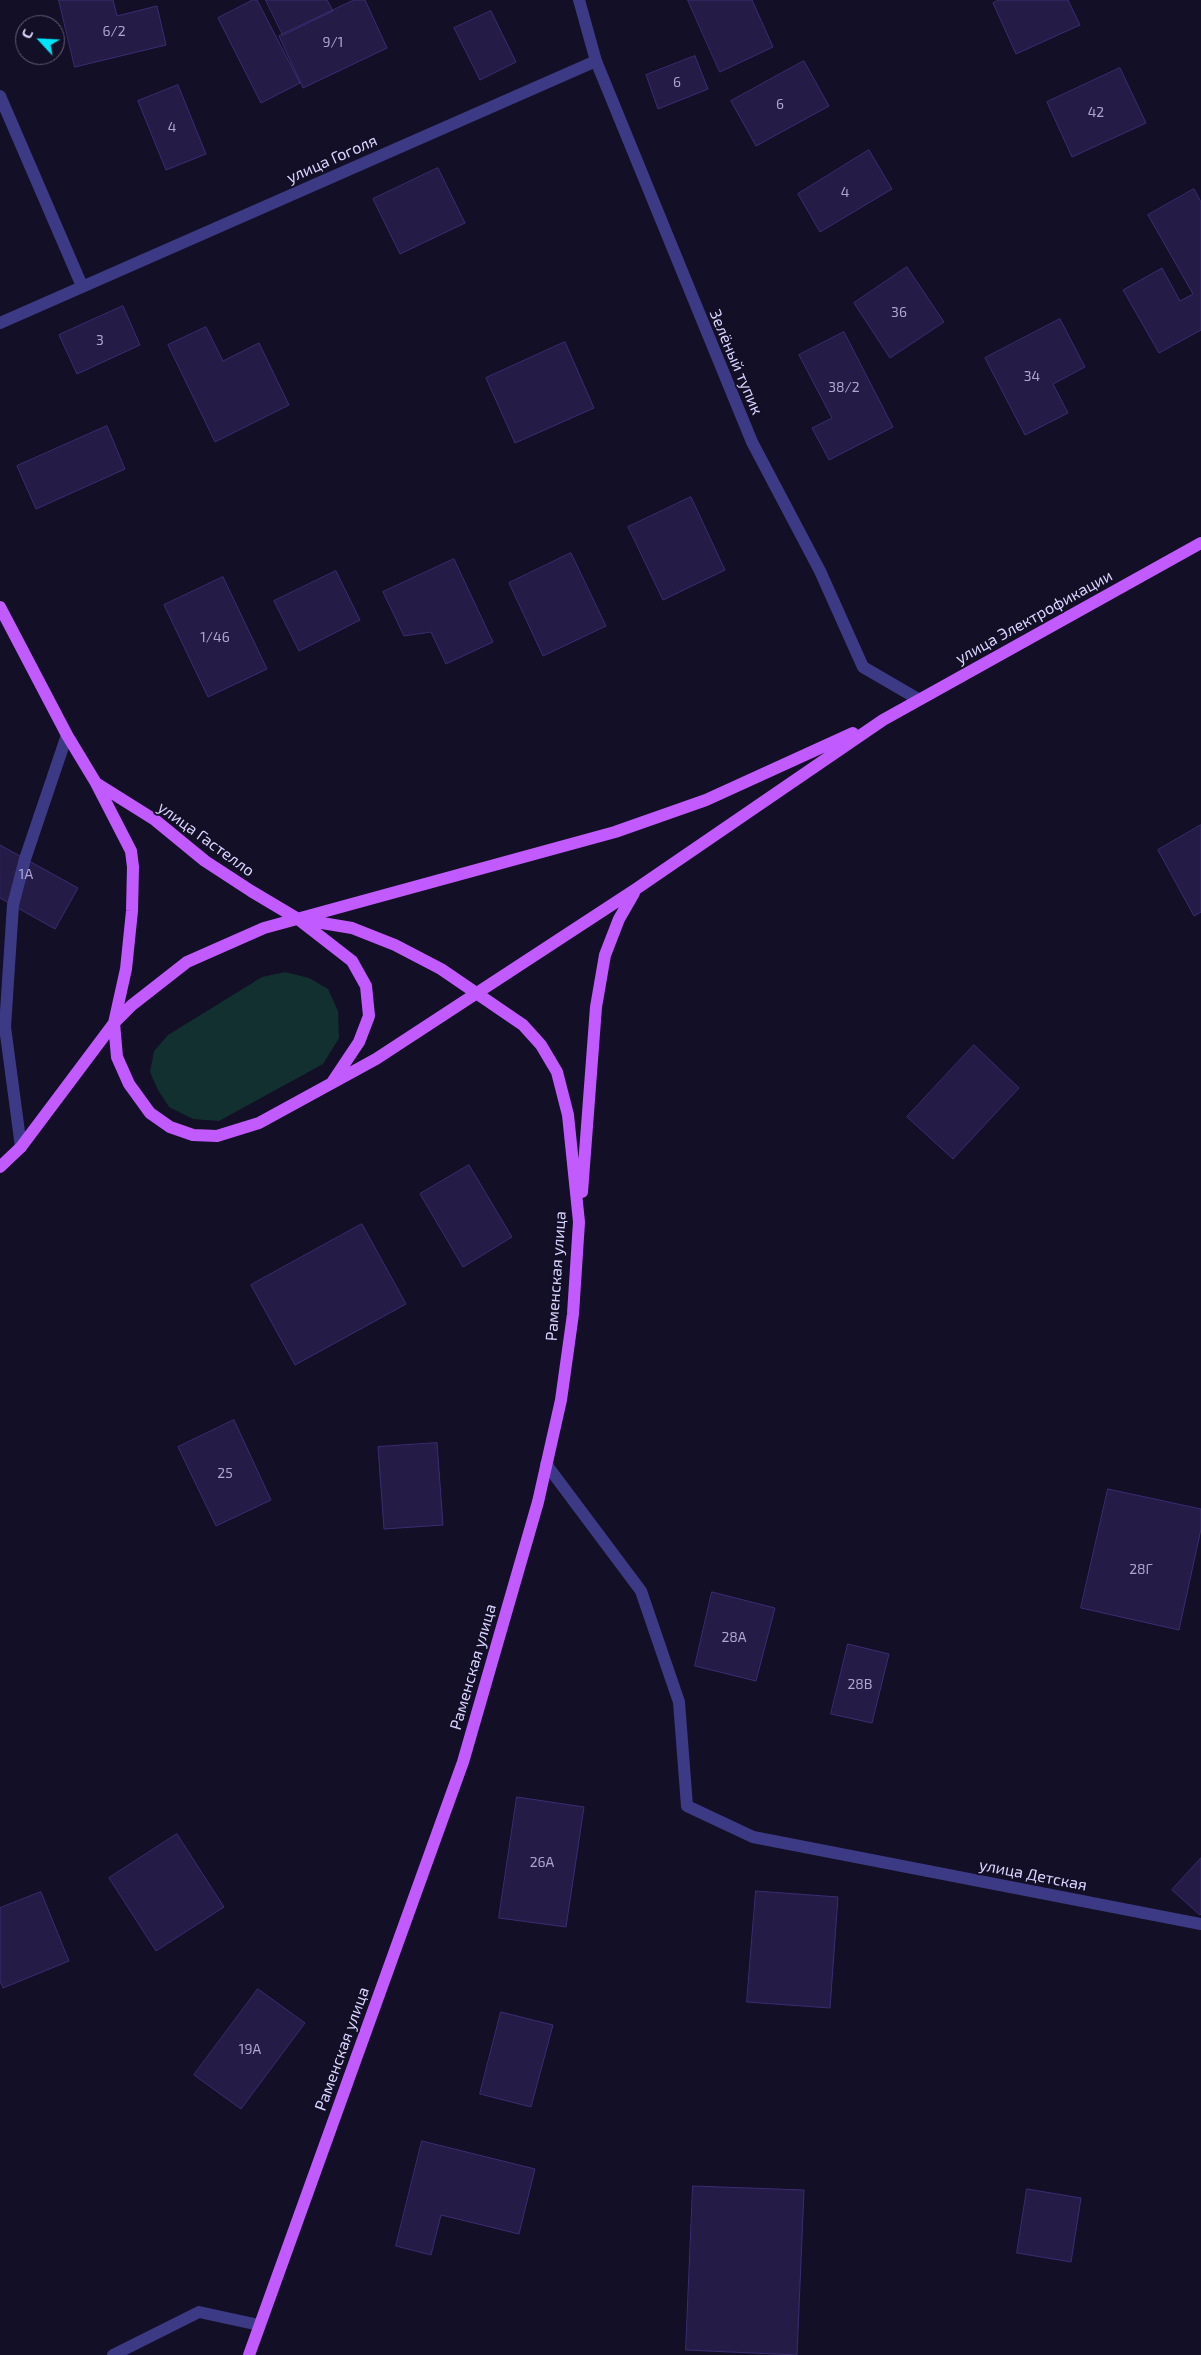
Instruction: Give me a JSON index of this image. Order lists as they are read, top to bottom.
{
  "streets": {
    "main road": ["улица Электрофикации", "улица Гастелло", "Раменская улица"],
    "street": ["улица Гоголя", "Зелёный тупик", "улица Детская"]
  },
  "crossings": [
    ["улица Гоголя", "Зелёный тупик"],
    ["Зелёный тупик", "улица Электрофикации"],
    ["улица Гастелло", "Раменская улица"],
    ["Раменская улица", "улица Детская"]
  ],
  "house_numbers": [
    "6/2",
    "9/1",
    "6",
    "6",
    "42",
    "4",
    "4",
    "36",
    "3",
    "34",
    "38/2",
    "1/46",
    "1А",
    "25",
    "28Г",
    "28А",
    "28В",
    "26А",
    "19А"
  ],
  "north": "top left"
}
